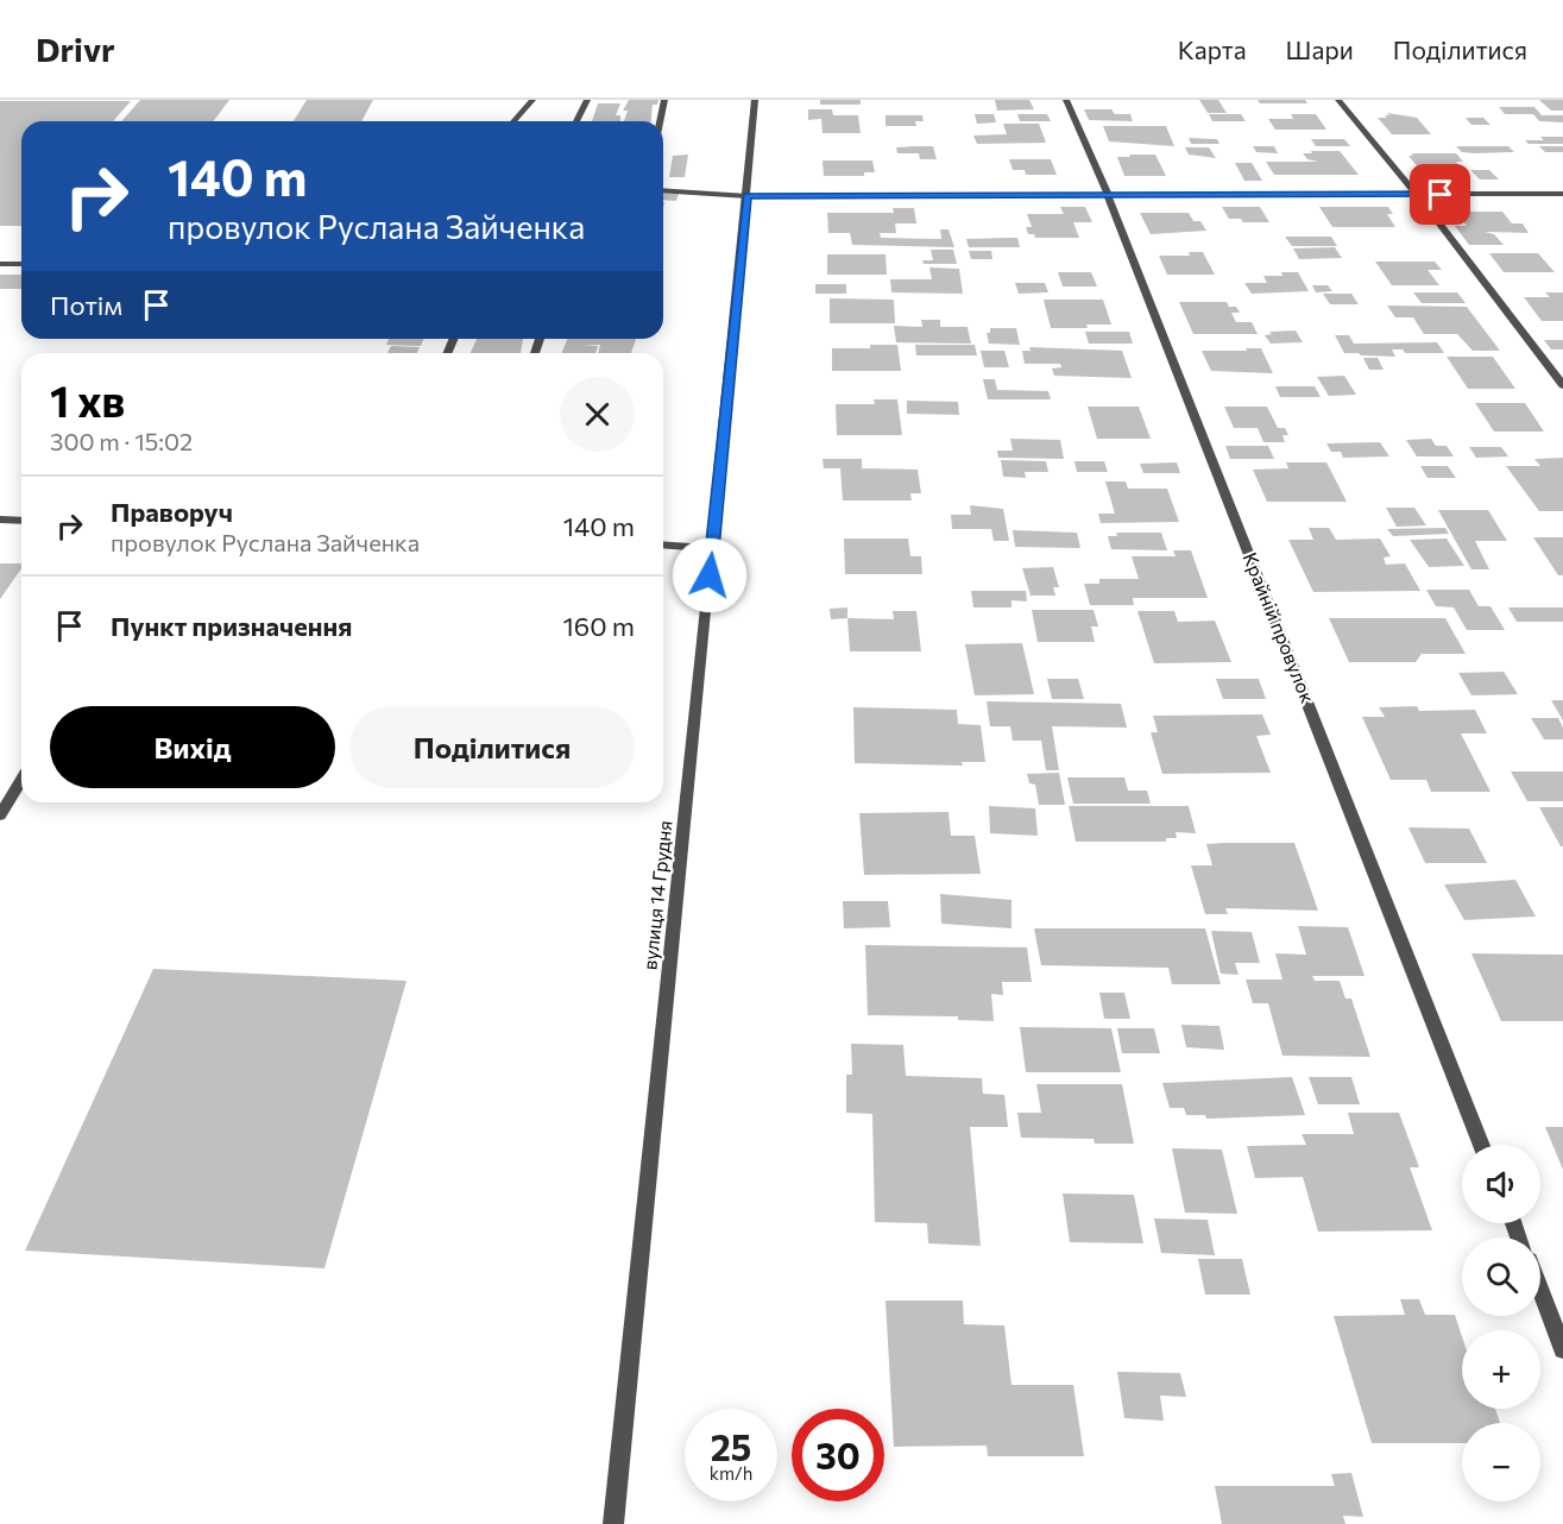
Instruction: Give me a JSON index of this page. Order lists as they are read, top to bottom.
{
  "streets": {
    "street": ["Крайній провулок", "вулиця 14 Грудня"]
  },
  "page": {
    "header": "Drivr",
    "nav": ["Карта", "Шари", "Поділитися"],
    "turn": ["140 m", "провулок Руслана Зайченка"],
    "then": "Потім",
    "heading": ["1 хв", "300 m · 15:02"],
    "list": [
      {
        "name": "Праворуч",
        "note": "провулок Руслана Зайченка",
        "value": "140 m"
      },
      {
        "name": "Пункт призначення",
        "value": "160 m"
      }
    ],
    "buttons": ["Вихід", "Поділитися"],
    "map_buttons": ["+", "−"],
    "speed": "25 km/h",
    "limit": "30"
  }
}
